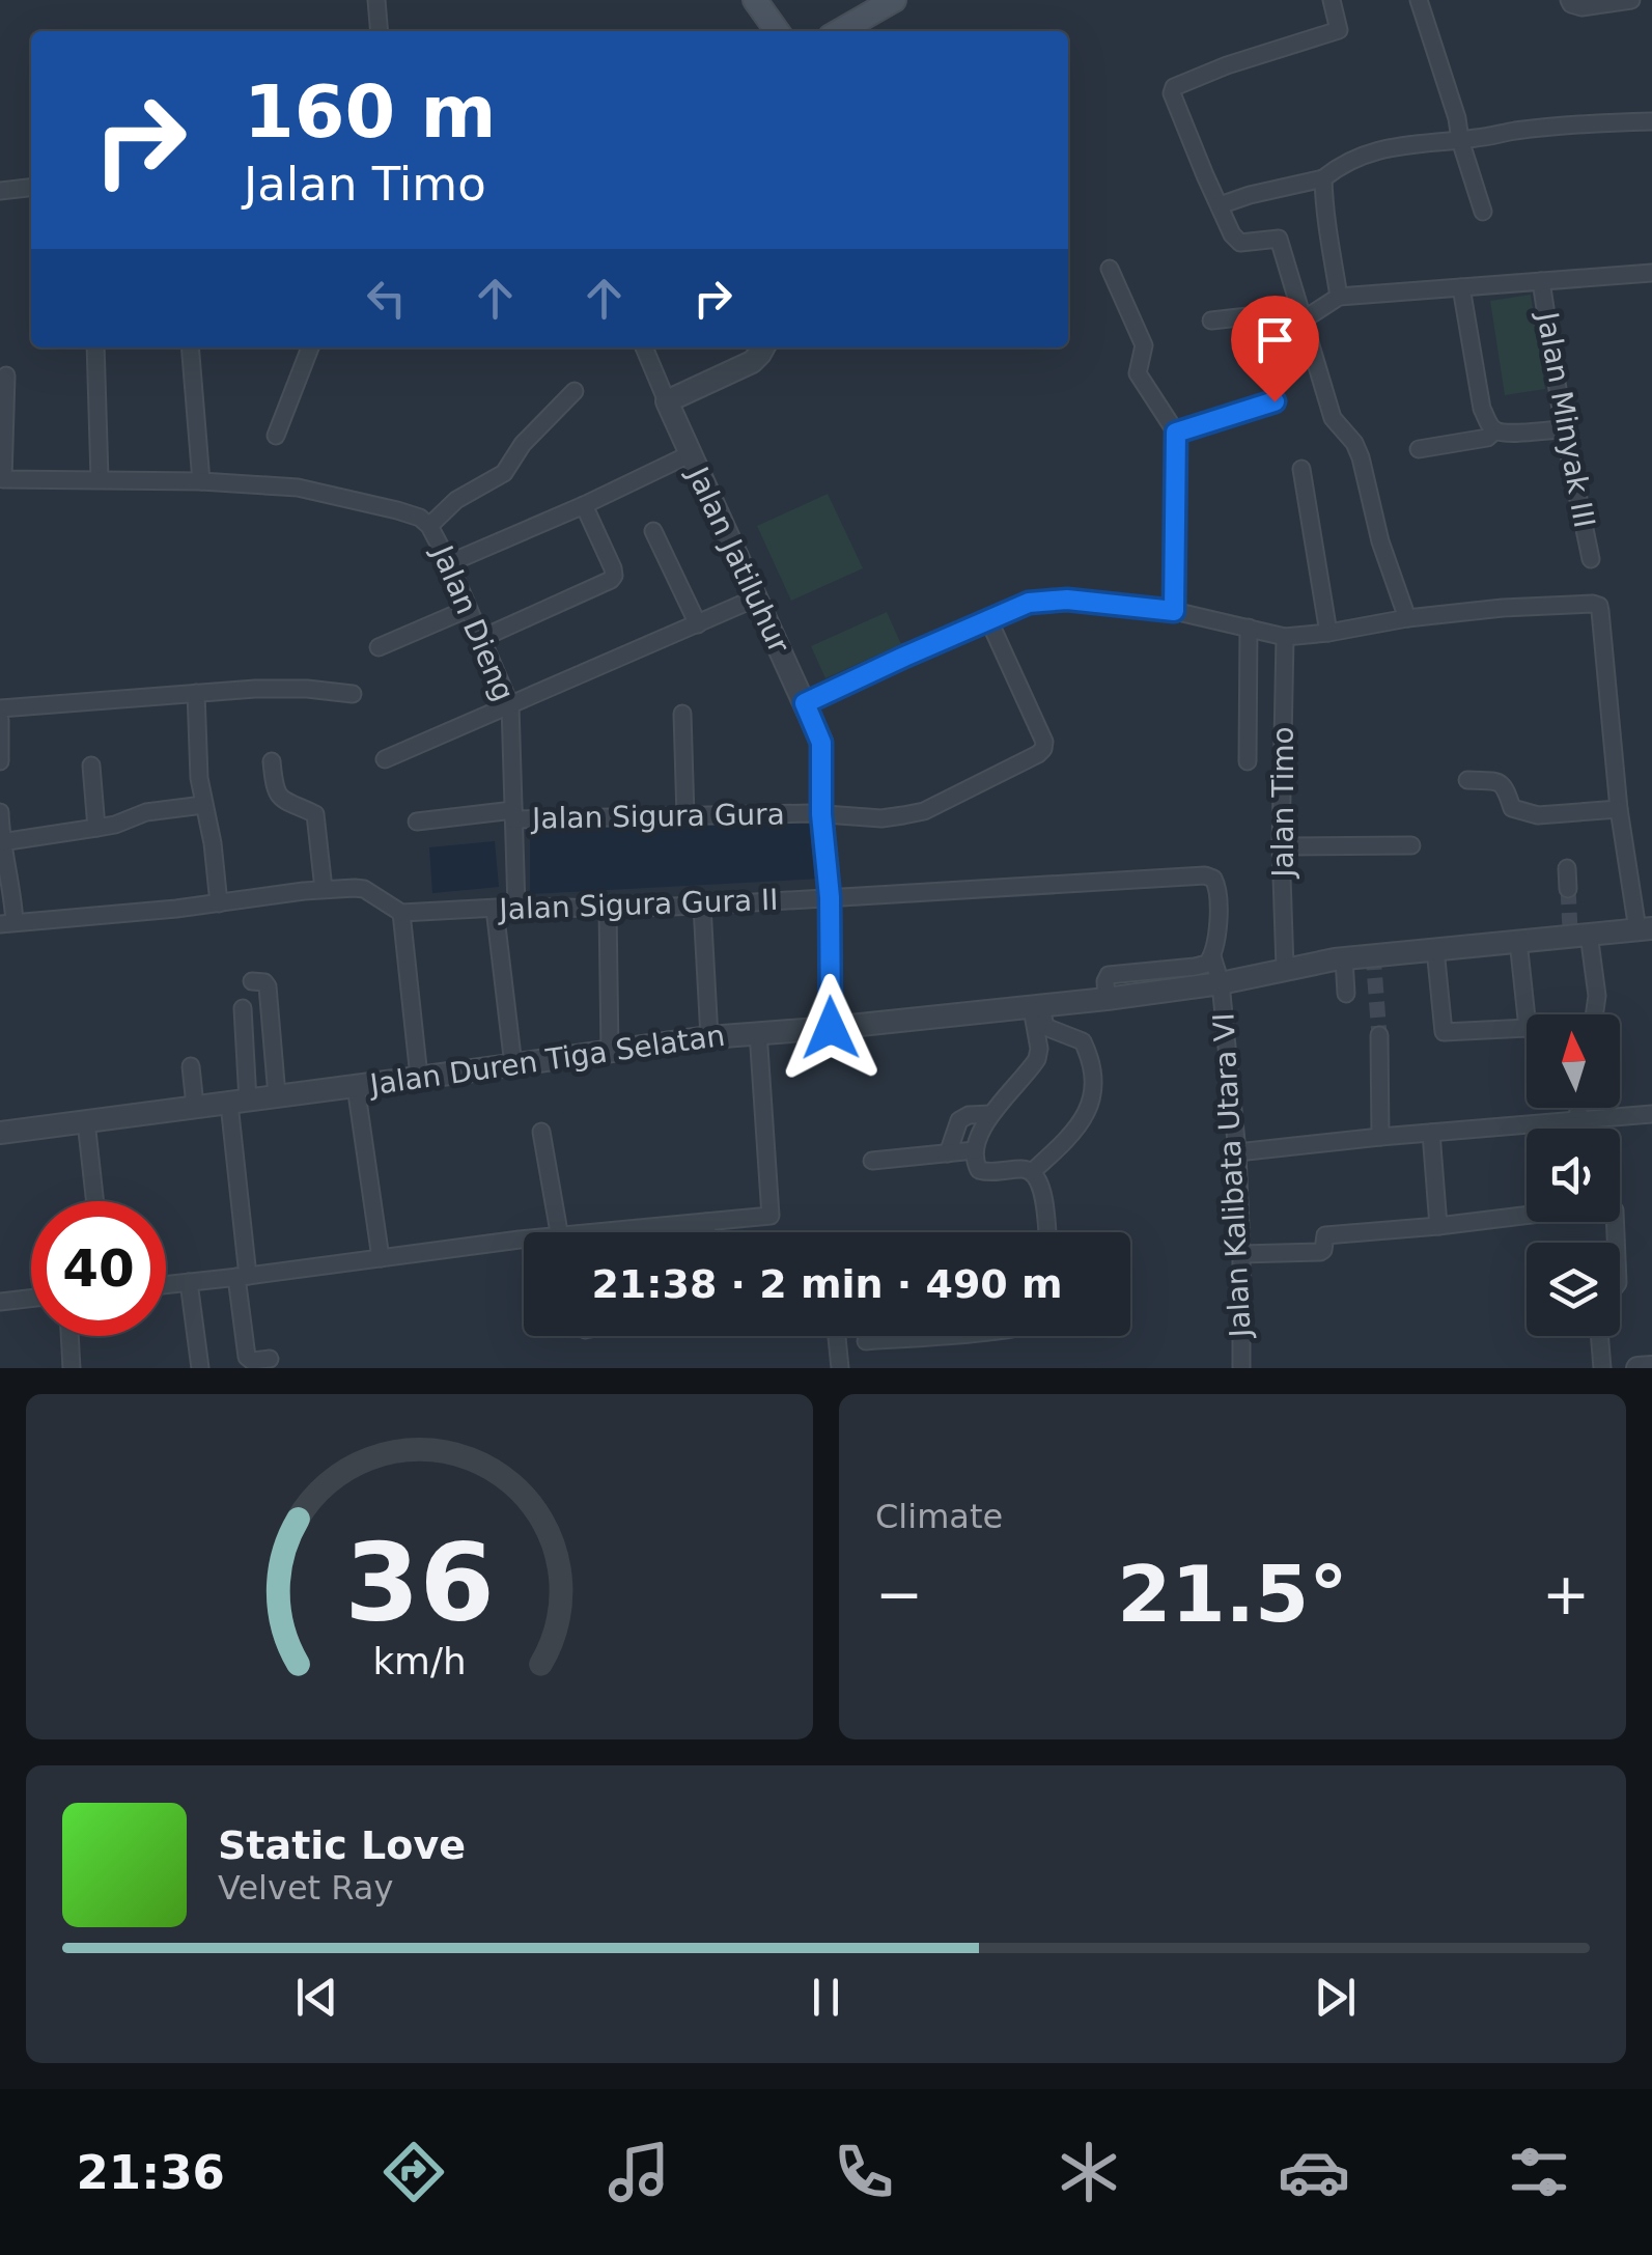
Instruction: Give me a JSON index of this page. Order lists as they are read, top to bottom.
{
  "streets": {
    "street": [
      "Jalan Minyak III",
      "Jalan Jatiluhur",
      "Jalan Dieng",
      "Jalan Timo",
      "Jalan Sigura Gura",
      "Jalan Sigura Gura II",
      "Jalan Duren Tiga Selatan",
      "Jalan Kalibata Utara VI"
    ]
  },
  "crossings": [
    ["Jalan Jatiluhur", "Jalan Sigura Gura"],
    ["Jalan Jatiluhur", "Jalan Sigura Gura II"],
    ["Jalan Jatiluhur", "Jalan Duren Tiga Selatan"],
    ["Jalan Dieng", "Jalan Sigura Gura"],
    ["Jalan Dieng", "Jalan Sigura Gura II"],
    ["Jalan Timo", "Jalan Duren Tiga Selatan"],
    ["Jalan Sigura Gura II", "Jalan Duren Tiga Selatan"],
    ["Jalan Sigura Gura II", "Jalan Kalibata Utara VI"],
    ["Jalan Duren Tiga Selatan", "Jalan Kalibata Utara VI"]
  ],
  "north": "top",
  "page": {
    "turn": ["160 m", "Jalan Timo"],
    "limit": "40",
    "trip": "21:38 · 2 min · 490 m",
    "tile": "Climate",
    "heat": ["−", "21.5°", "+"],
    "song": ["Static Love", "Velvet Ray"],
    "tabs": "21:36",
    "gauge": ["36", "km/h"]
  }
}
